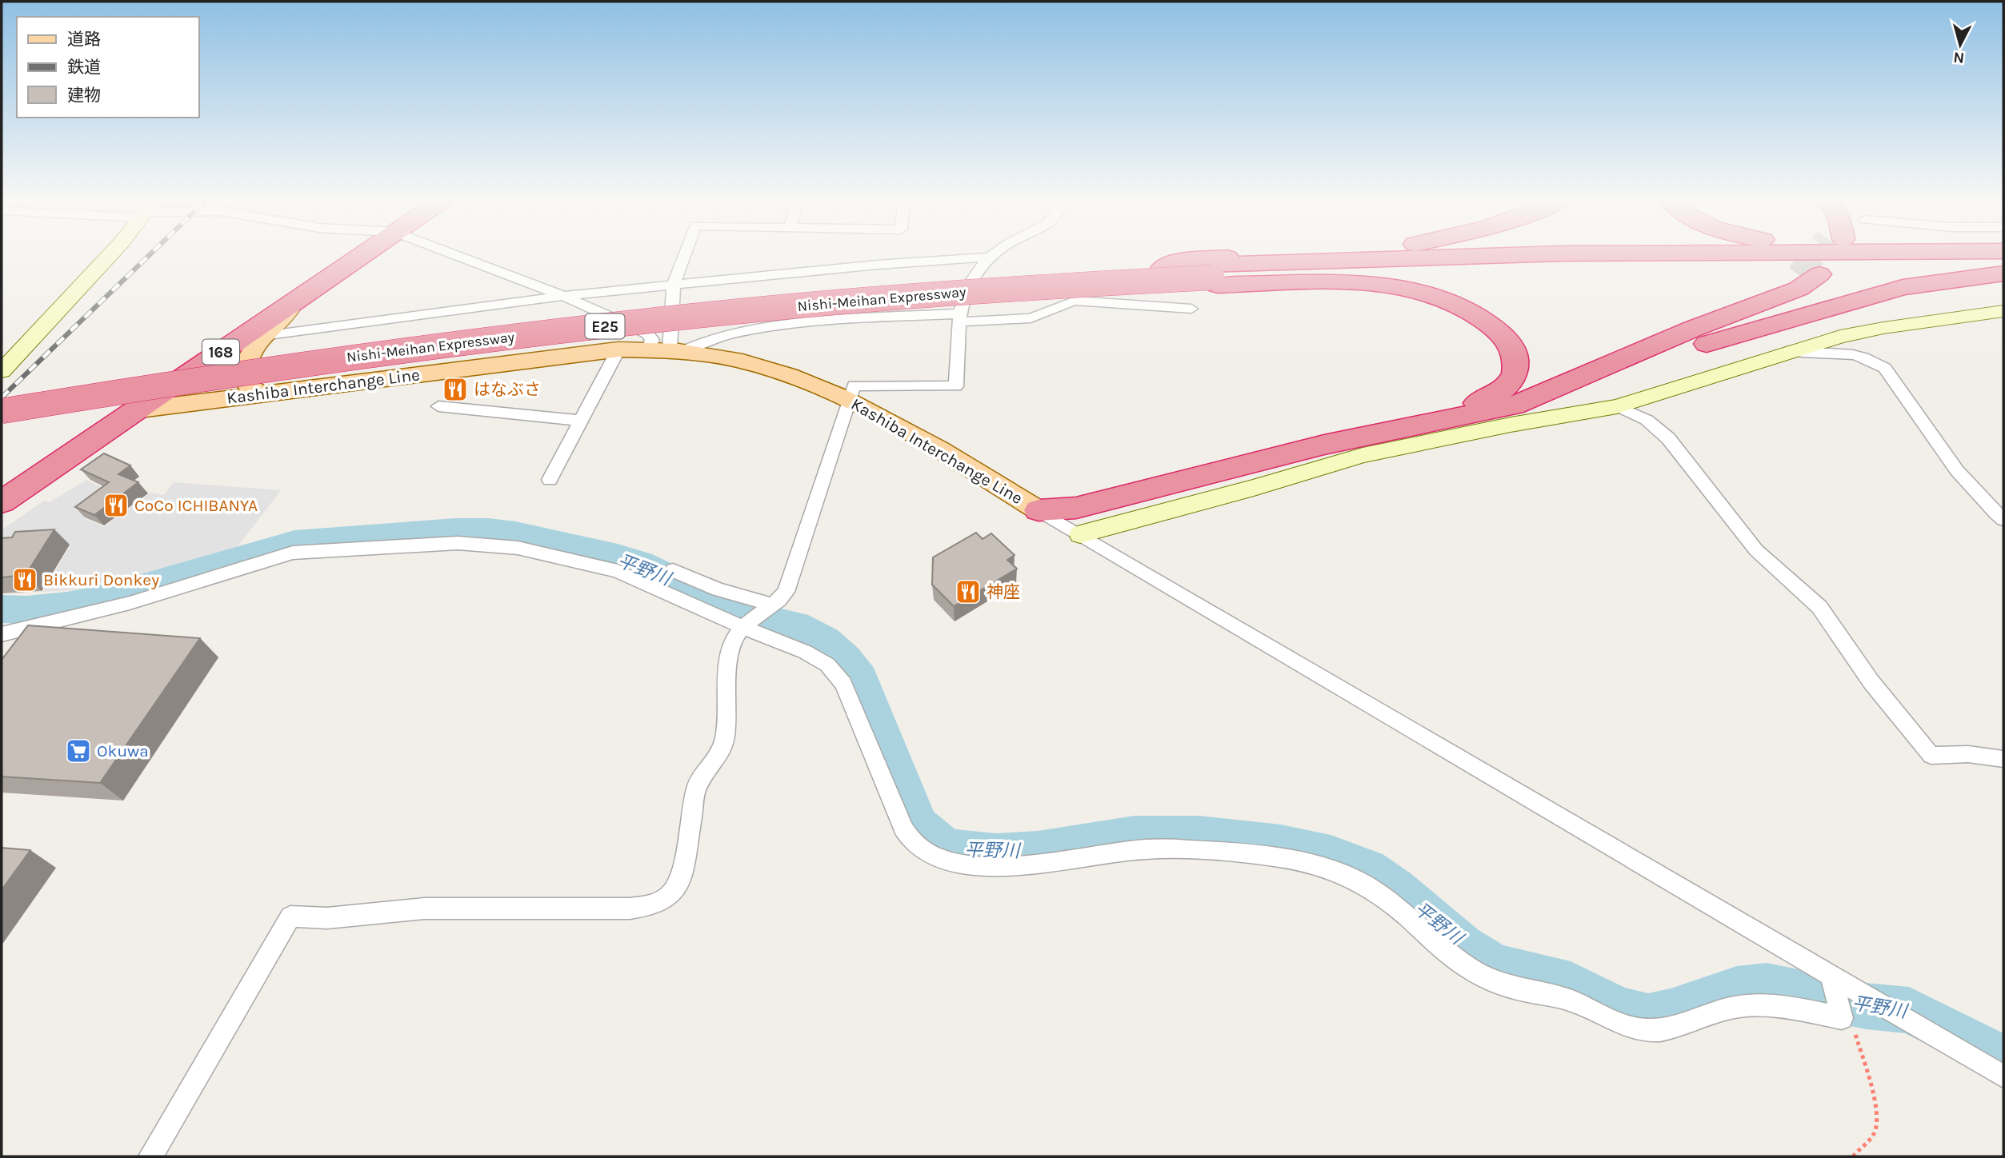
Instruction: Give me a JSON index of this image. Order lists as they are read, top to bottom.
{
  "streets": {
    "highway": ["Nishi-Meihan Expressway", "E25", "168"],
    "main road": ["Kashiba Interchange Line"]
  },
  "crossings": [
    ["168", "Kashiba Interchange Line"]
  ],
  "water": ["平野川"],
  "places": {
    "restaurant": [
      "はなぶさ",
      "CoCo ICHIBANYA",
      "Bikkuri Donkey",
      "神座"
    ],
    "supermarket": ["Okuwa"]
  },
  "legend": ["道路", "鉄道", "建物"],
  "north": "bottom"
}
